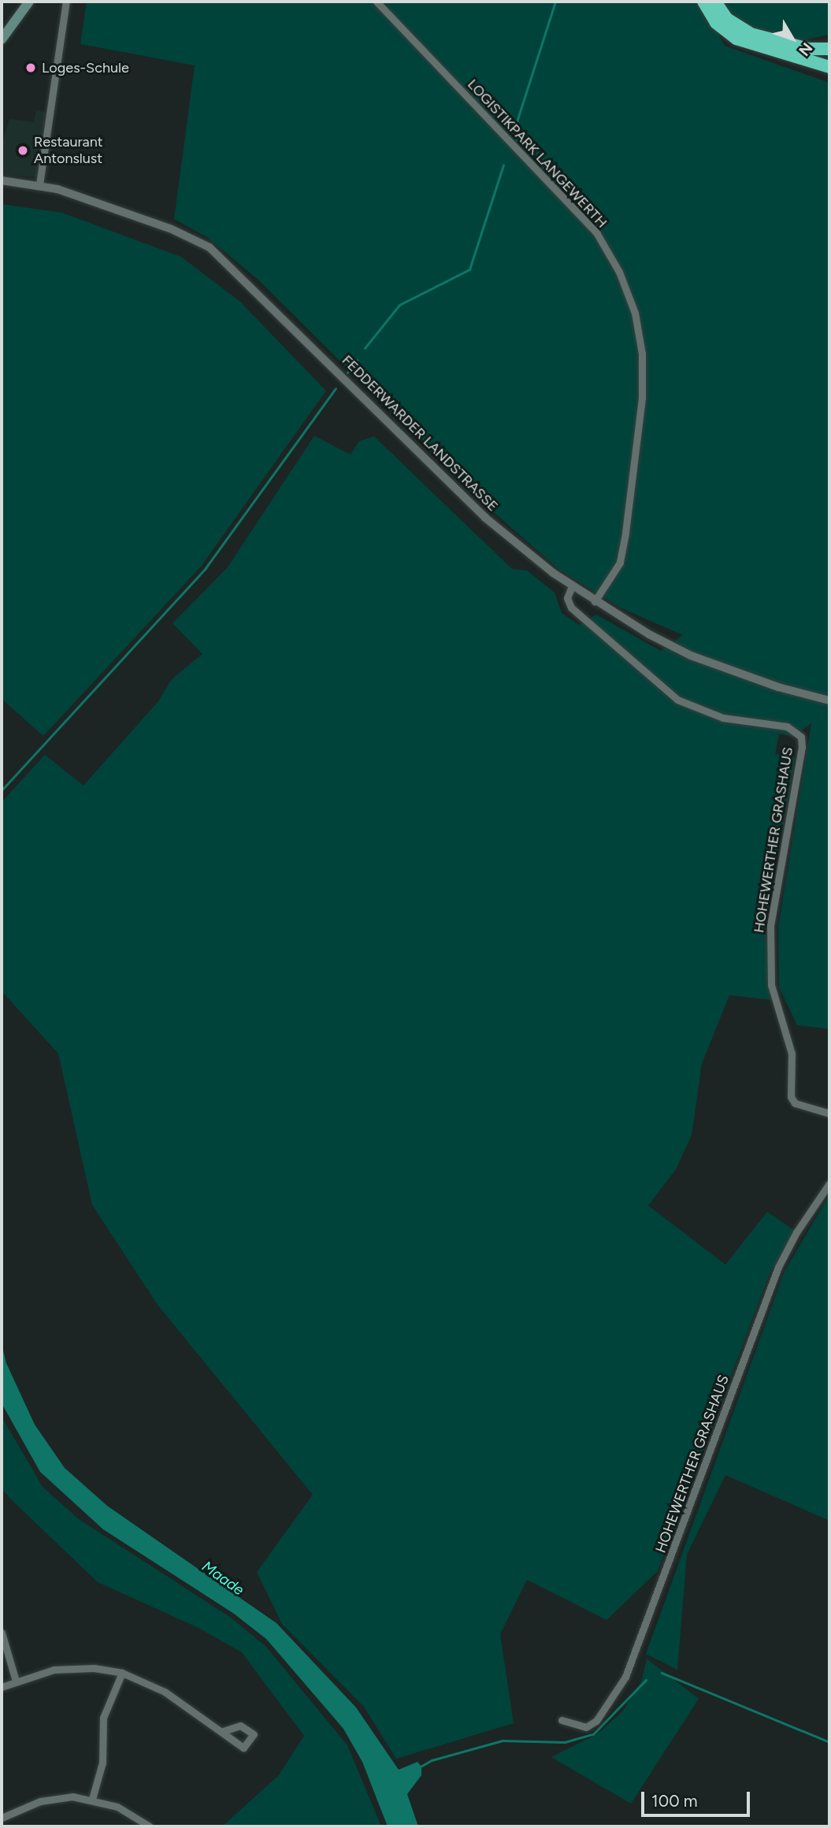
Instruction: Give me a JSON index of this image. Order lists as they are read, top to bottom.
{
  "streets": {
    "street": ["LOGISTIKPARK LANGEWERTH", "FEDDERWARDER LANDSTRASSE", "HOHEWERTHER GRASHAUS"]
  },
  "crossings": [
    ["LOGISTIKPARK LANGEWERTH", "FEDDERWARDER LANDSTRASSE"],
    ["FEDDERWARDER LANDSTRASSE", "HOHEWERTHER GRASHAUS"]
  ],
  "water": ["Maade"],
  "places": ["Loges-Schule", "Restaurant Antonslust"],
  "scale_bar": "100 m",
  "north": "bottom right"
}
